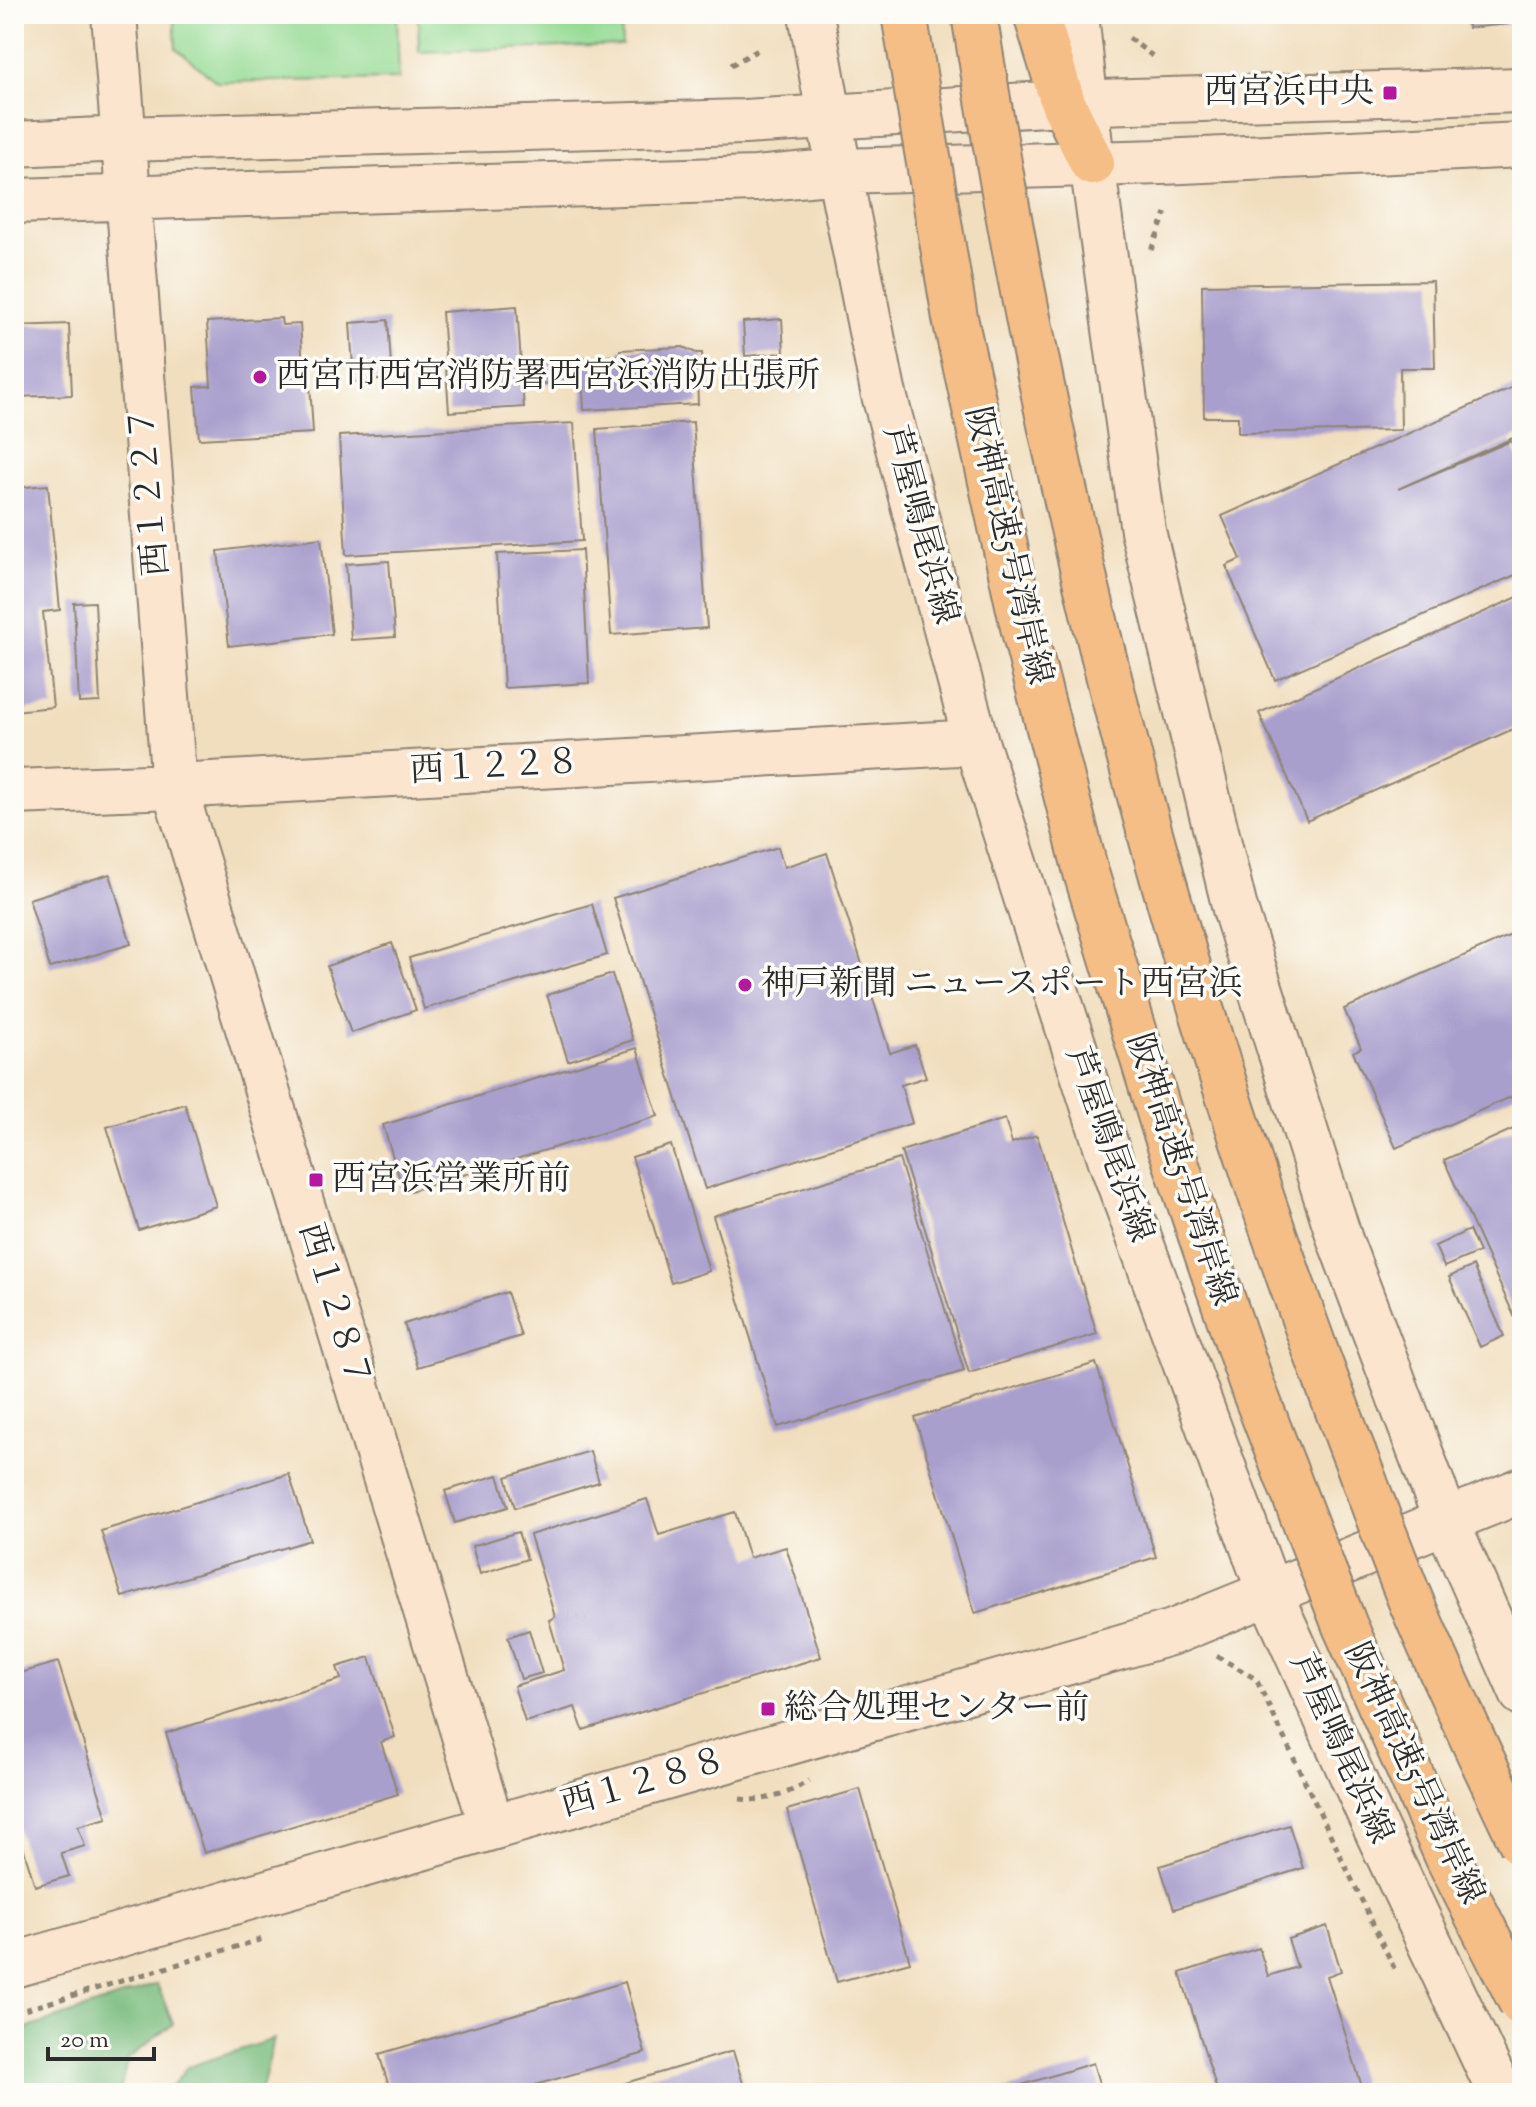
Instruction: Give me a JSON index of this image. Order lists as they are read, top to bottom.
{
  "streets": {
    "highway": ["阪神高速5号湾岸線"],
    "street": [
      "西１２２７",
      "芦屋鳴尾浜線",
      "西１２２８",
      "西１２８７",
      "西１２８８"
    ]
  },
  "crossings": [
    ["西１２２７", "西１２２８"],
    ["西１２２７", "西１２８７"],
    ["芦屋鳴尾浜線", "西１２２８"],
    ["芦屋鳴尾浜線", "西１２８８"],
    ["西１２２８", "西１２８７"],
    ["西１２８７", "西１２８８"]
  ],
  "places": {
    "transit": ["西宮浜中央", "西宮浜営業所前", "総合処理センター前"],
    "other": ["西宮市西宮消防署西宮浜消防出張所", "神戸新聞 ニュースポート西宮浜"]
  },
  "scale_bar": "20 m"
}
